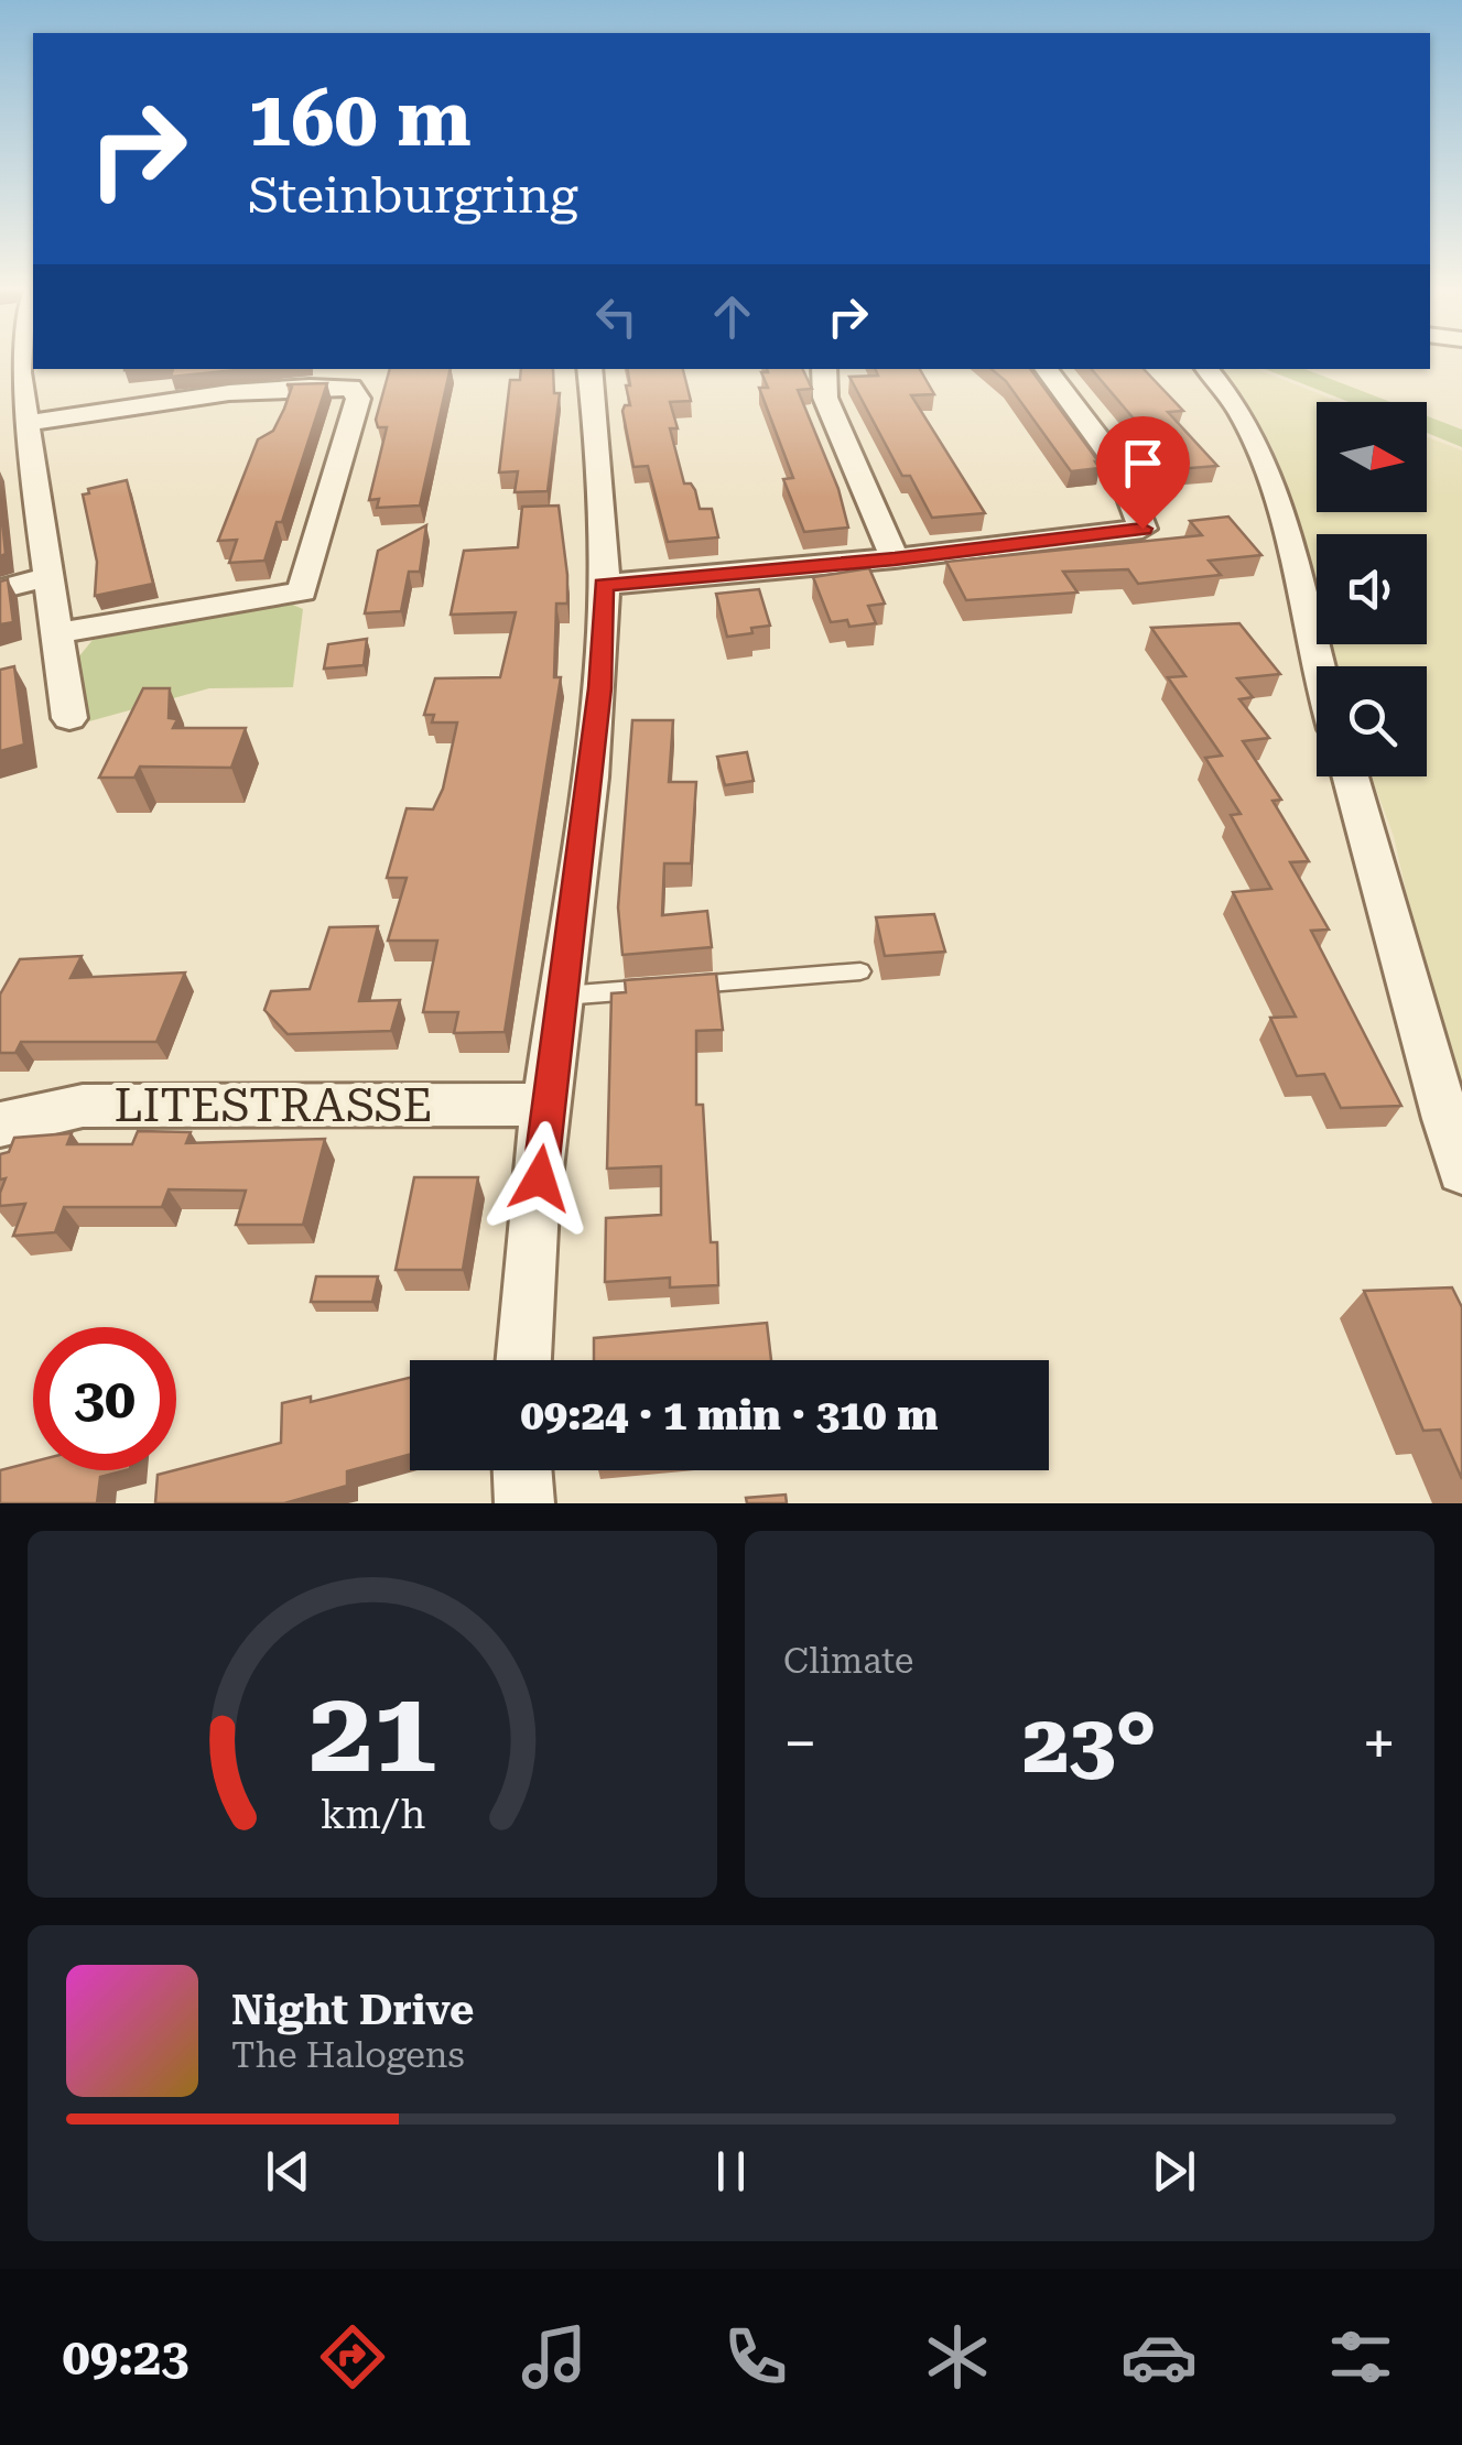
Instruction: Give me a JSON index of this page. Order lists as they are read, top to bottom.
{
  "streets": {
    "street": ["LITESTRASSE"]
  },
  "north": "right",
  "page": {
    "turn": ["160 m", "Steinburgring"],
    "limit": "30",
    "trip": "09:24 · 1 min · 310 m",
    "tile": "Climate",
    "heat": ["−", "23°", "+"],
    "song": ["Night Drive", "The Halogens"],
    "tabs": "09:23",
    "gauge": ["21", "km/h"]
  }
}
